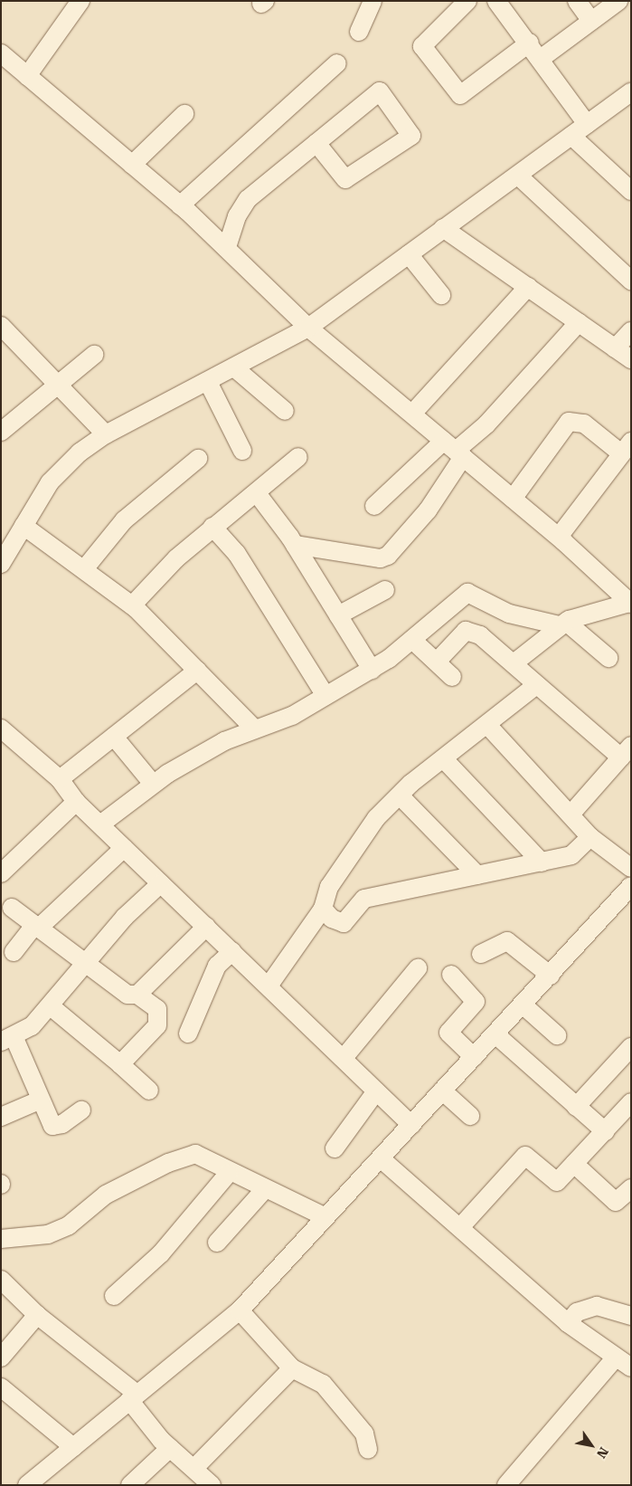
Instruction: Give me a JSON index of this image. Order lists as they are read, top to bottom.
{
  "north": "bottom right"
}
